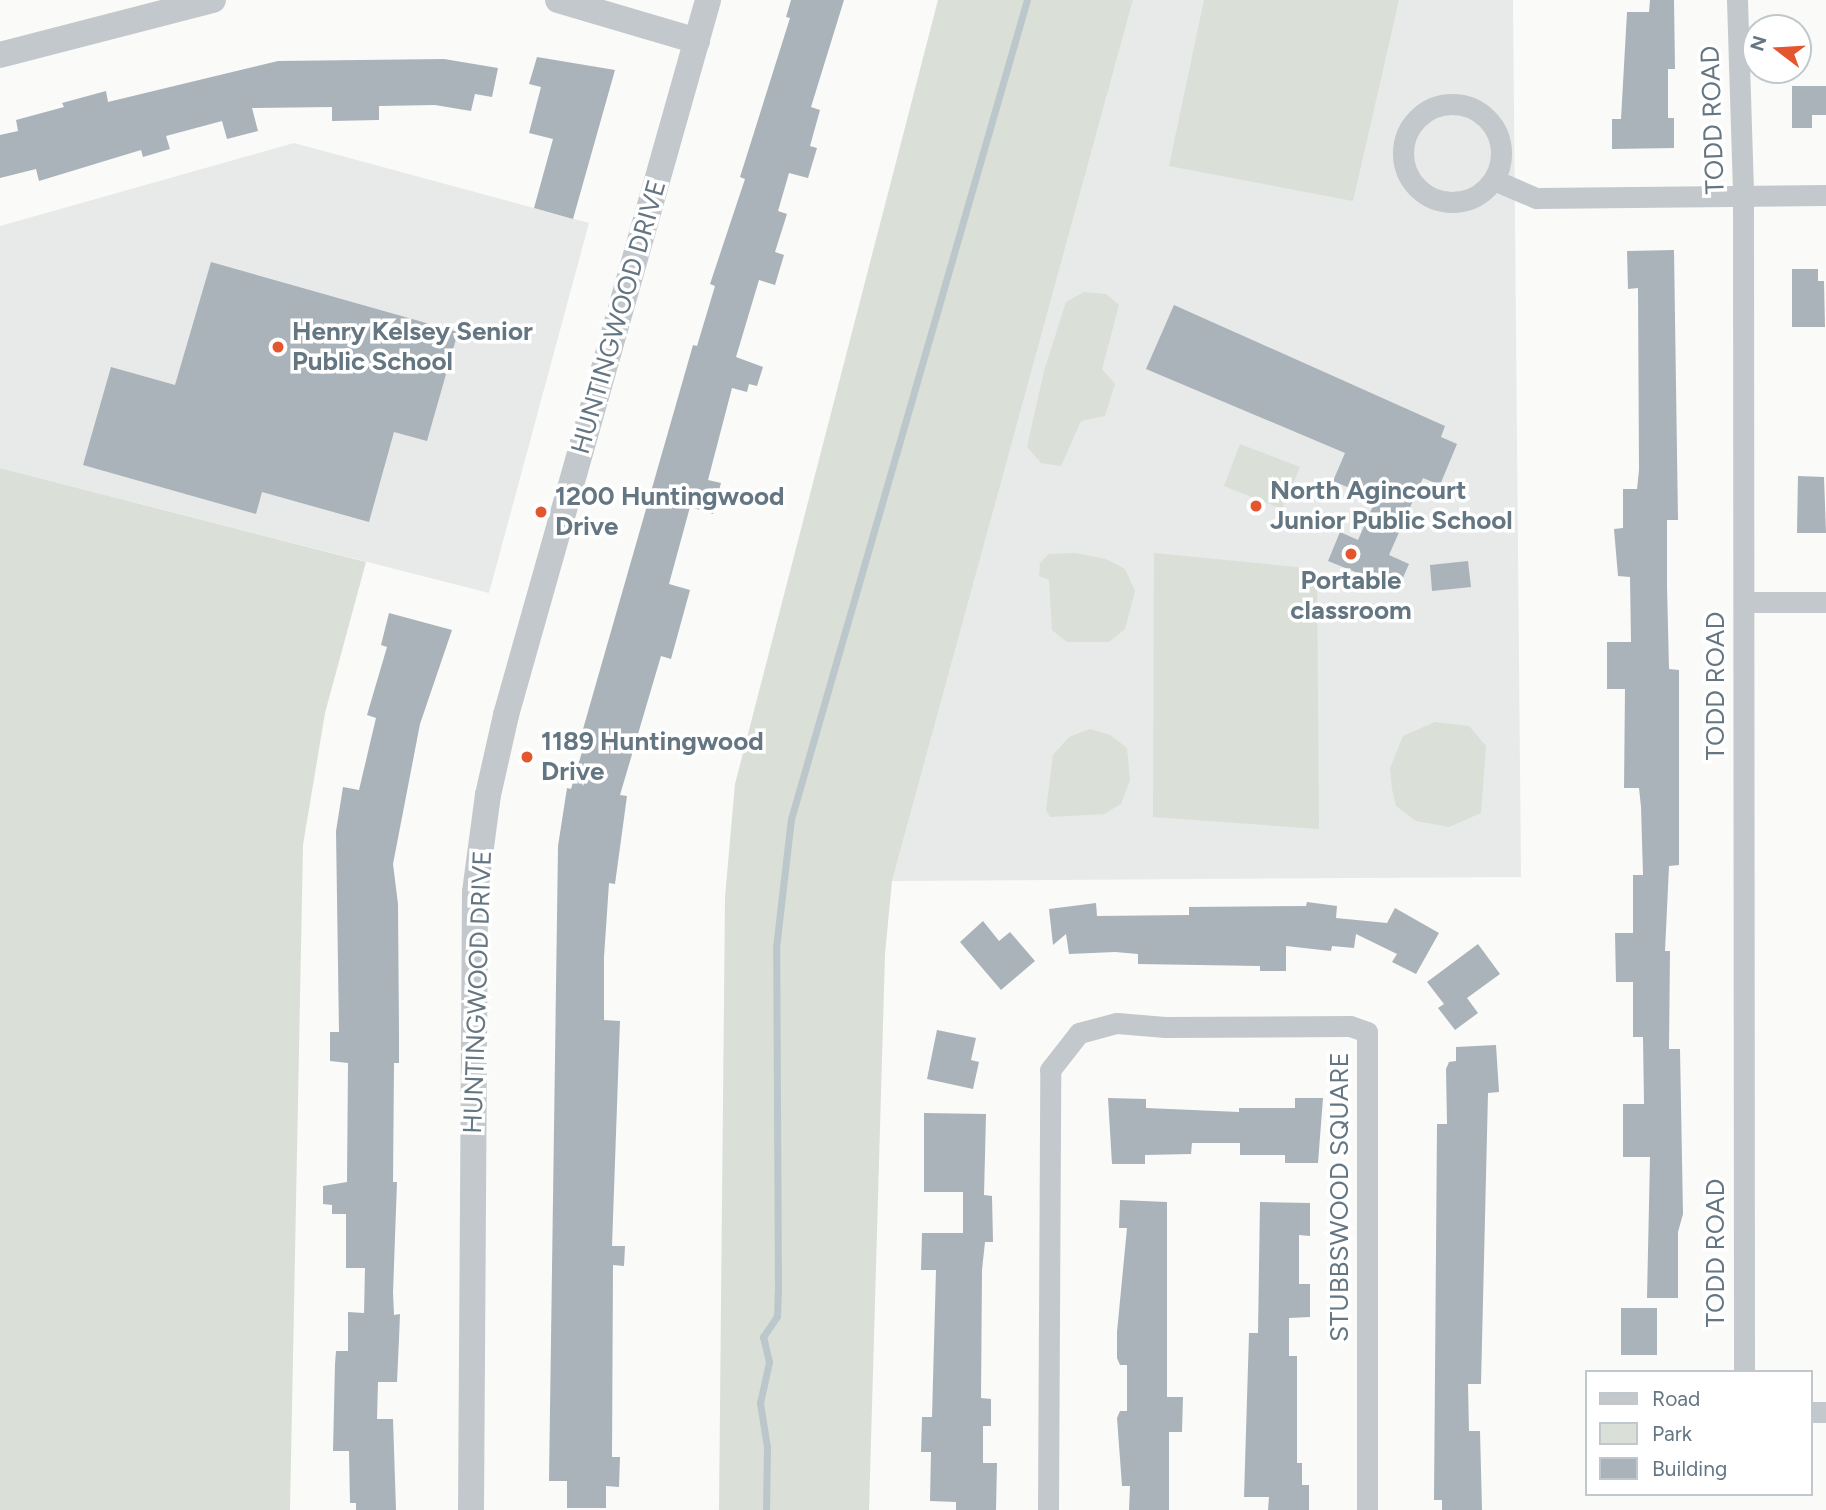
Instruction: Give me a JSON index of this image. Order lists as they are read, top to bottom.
{
  "streets": {
    "street": ["TODD ROAD", "HUNTINGWOOD DRIVE", "STUBBSWOOD SQUARE"]
  },
  "places": [
    "Henry Kelsey Senior Public School",
    "North Agincourt Junior Public School",
    "1200 Huntingwood Drive",
    "Portable classroom",
    "1189 Huntingwood Drive"
  ],
  "legend": ["Road", "Park", "Building"],
  "north": "left"
}
